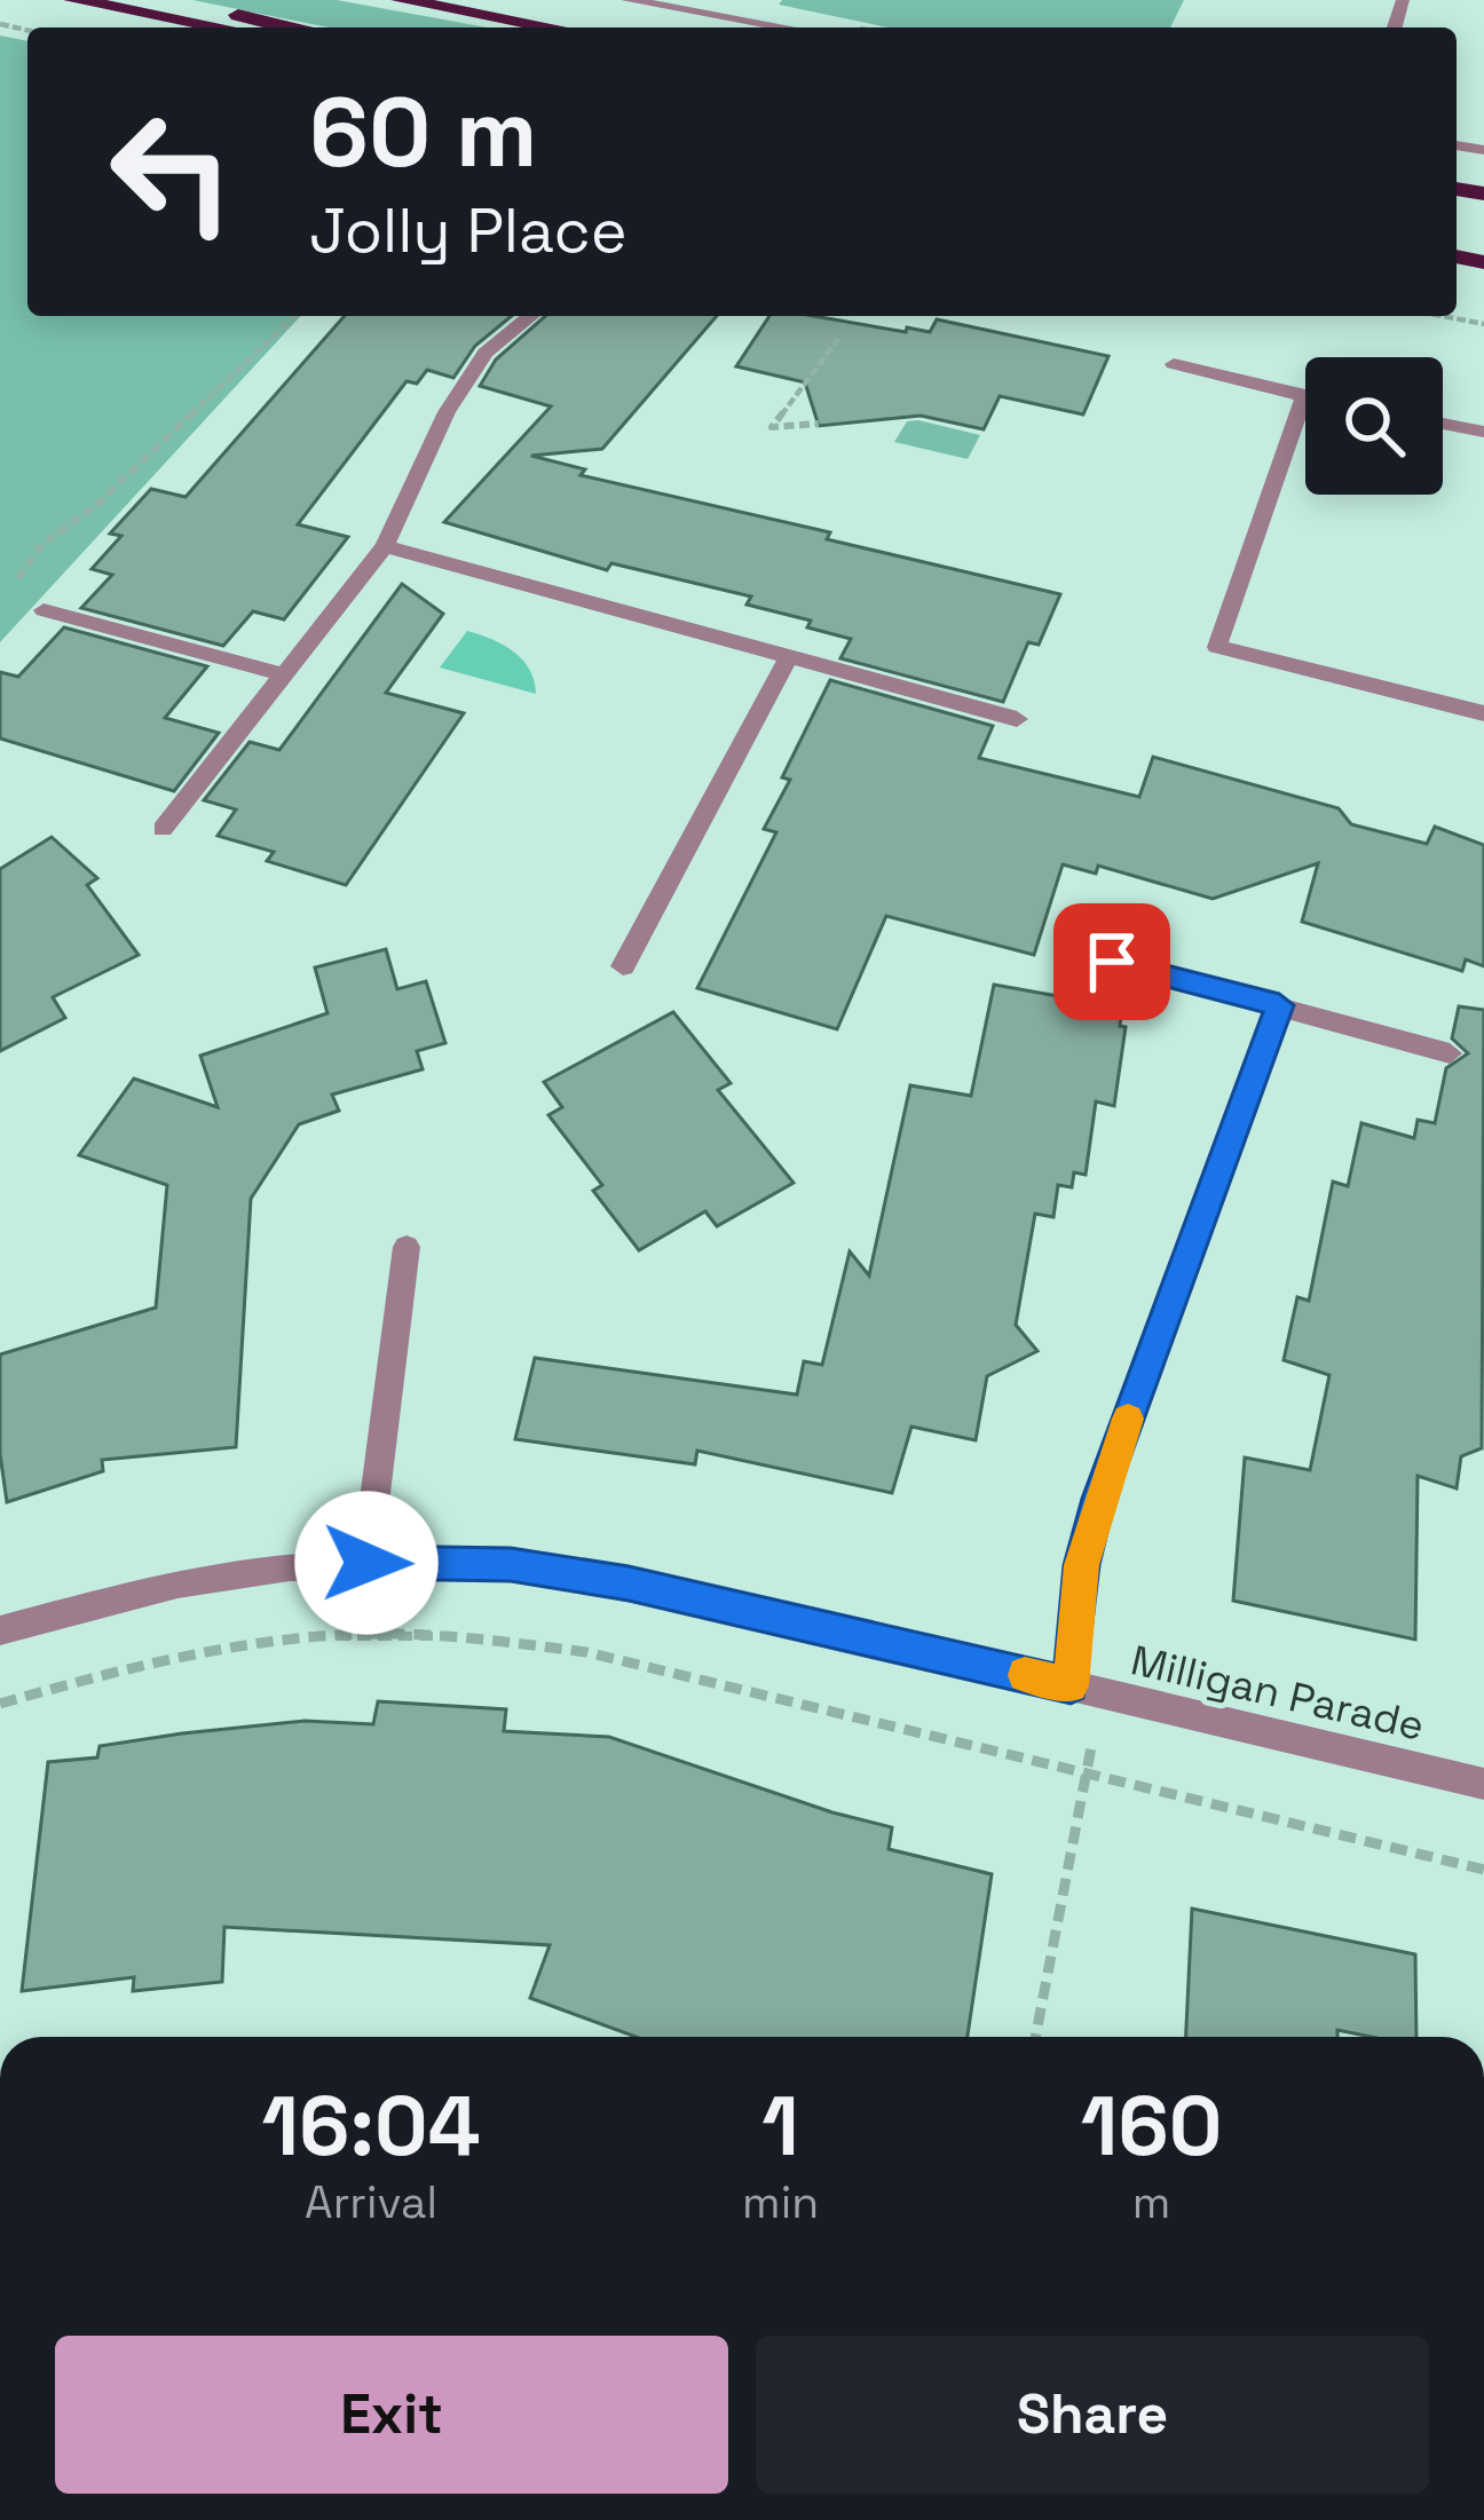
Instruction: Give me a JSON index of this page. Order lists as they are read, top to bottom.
{
  "streets": {
    "street": ["Milligan Parade"]
  },
  "page": {
    "turn": ["60 m", "Jolly Place"],
    "eta": [
      "16:04",
      "Arrival",
      "1",
      "min",
      "160",
      "m"
    ],
    "buttons": ["Exit", "Share"]
  }
}
